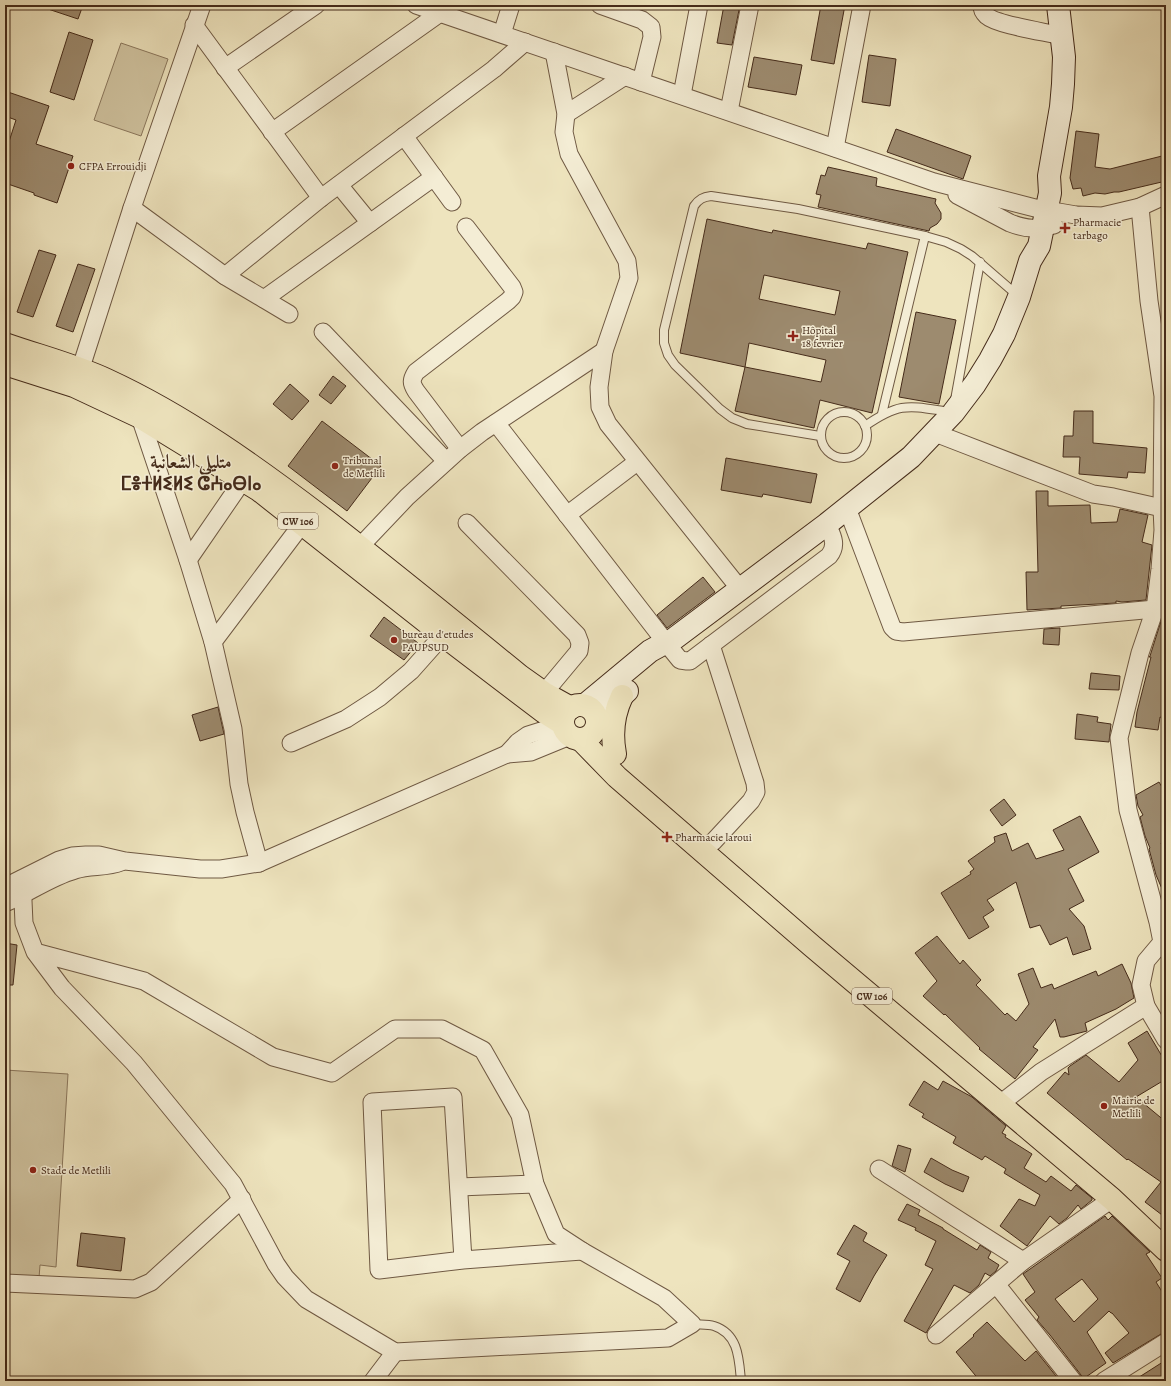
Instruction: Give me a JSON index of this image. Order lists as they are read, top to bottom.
{
  "streets": {
    "main road": ["CW 106"]
  },
  "districts": ["متليلي الشعانبة ⵎⴻⵜⵍⵉⵍⵉ ⵛⵄⴰⴱⵏⴰ"],
  "places": {
    "other": [
      "CFPA Errouidji",
      "Tribunal de Metlili",
      "bureau d'etudes PAUPSUD",
      "Mairie de Metlili",
      "Stade de Metlili"
    ],
    "health": ["Pharmacie tarbago", "Hôpital 18 fevrier", "Pharmacie laroui"]
  }
}
